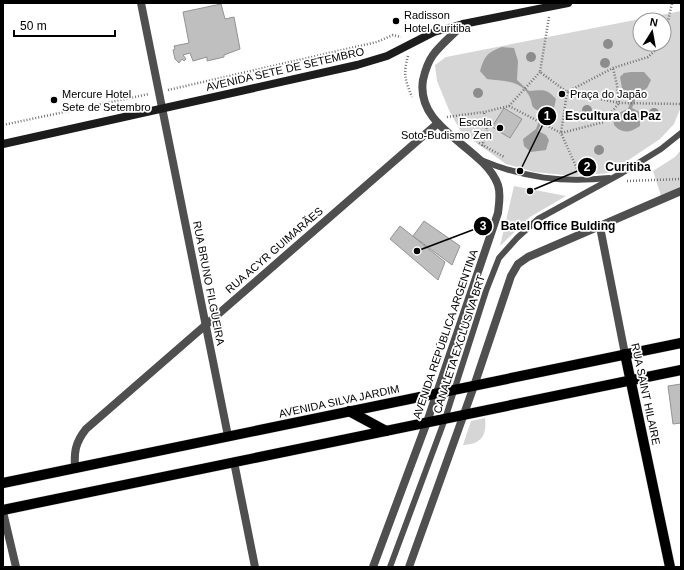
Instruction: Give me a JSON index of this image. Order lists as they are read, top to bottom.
{
  "streets": {
    "main road": ["AVENIDA SETE DE SETEMBRO", "RUA SAINT HILAIRE", "AVENIDA SILVA JARDIM"],
    "street": ["RUA ACYR GUIMARÃES", "RUA BRUNO FILGUEIRA", "AVENIDA REPÚBLICA ARGENTINA"],
    "lane": ["CANALETA EXCLUSIVA BRT"]
  },
  "crossings": [
    ["AVENIDA SETE DE SETEMBRO", "RUA BRUNO FILGUEIRA"],
    ["AVENIDA SETE DE SETEMBRO", "AVENIDA REPÚBLICA ARGENTINA"],
    ["RUA ACYR GUIMARÃES", "RUA BRUNO FILGUEIRA"],
    ["RUA ACYR GUIMARÃES", "AVENIDA REPÚBLICA ARGENTINA"],
    ["RUA ACYR GUIMARÃES", "AVENIDA SILVA JARDIM"],
    ["RUA BRUNO FILGUEIRA", "AVENIDA SILVA JARDIM"],
    ["AVENIDA REPÚBLICA ARGENTINA", "CANALETA EXCLUSIVA BRT"],
    ["AVENIDA REPÚBLICA ARGENTINA", "AVENIDA SILVA JARDIM"],
    ["CANALETA EXCLUSIVA BRT", "AVENIDA SILVA JARDIM"],
    ["RUA SAINT HILAIRE", "AVENIDA SILVA JARDIM"]
  ],
  "places": [
    "Radisson Hotel Curitiba",
    "Praça do Japão",
    "Mercure Hotel Sete de Setembro",
    "Escola Soto-Budismo Zen",
    "Escultura da Paz",
    "Curitiba",
    "Batel Office Bulding"
  ],
  "scale_bar": "50 m",
  "north": "top"
}
